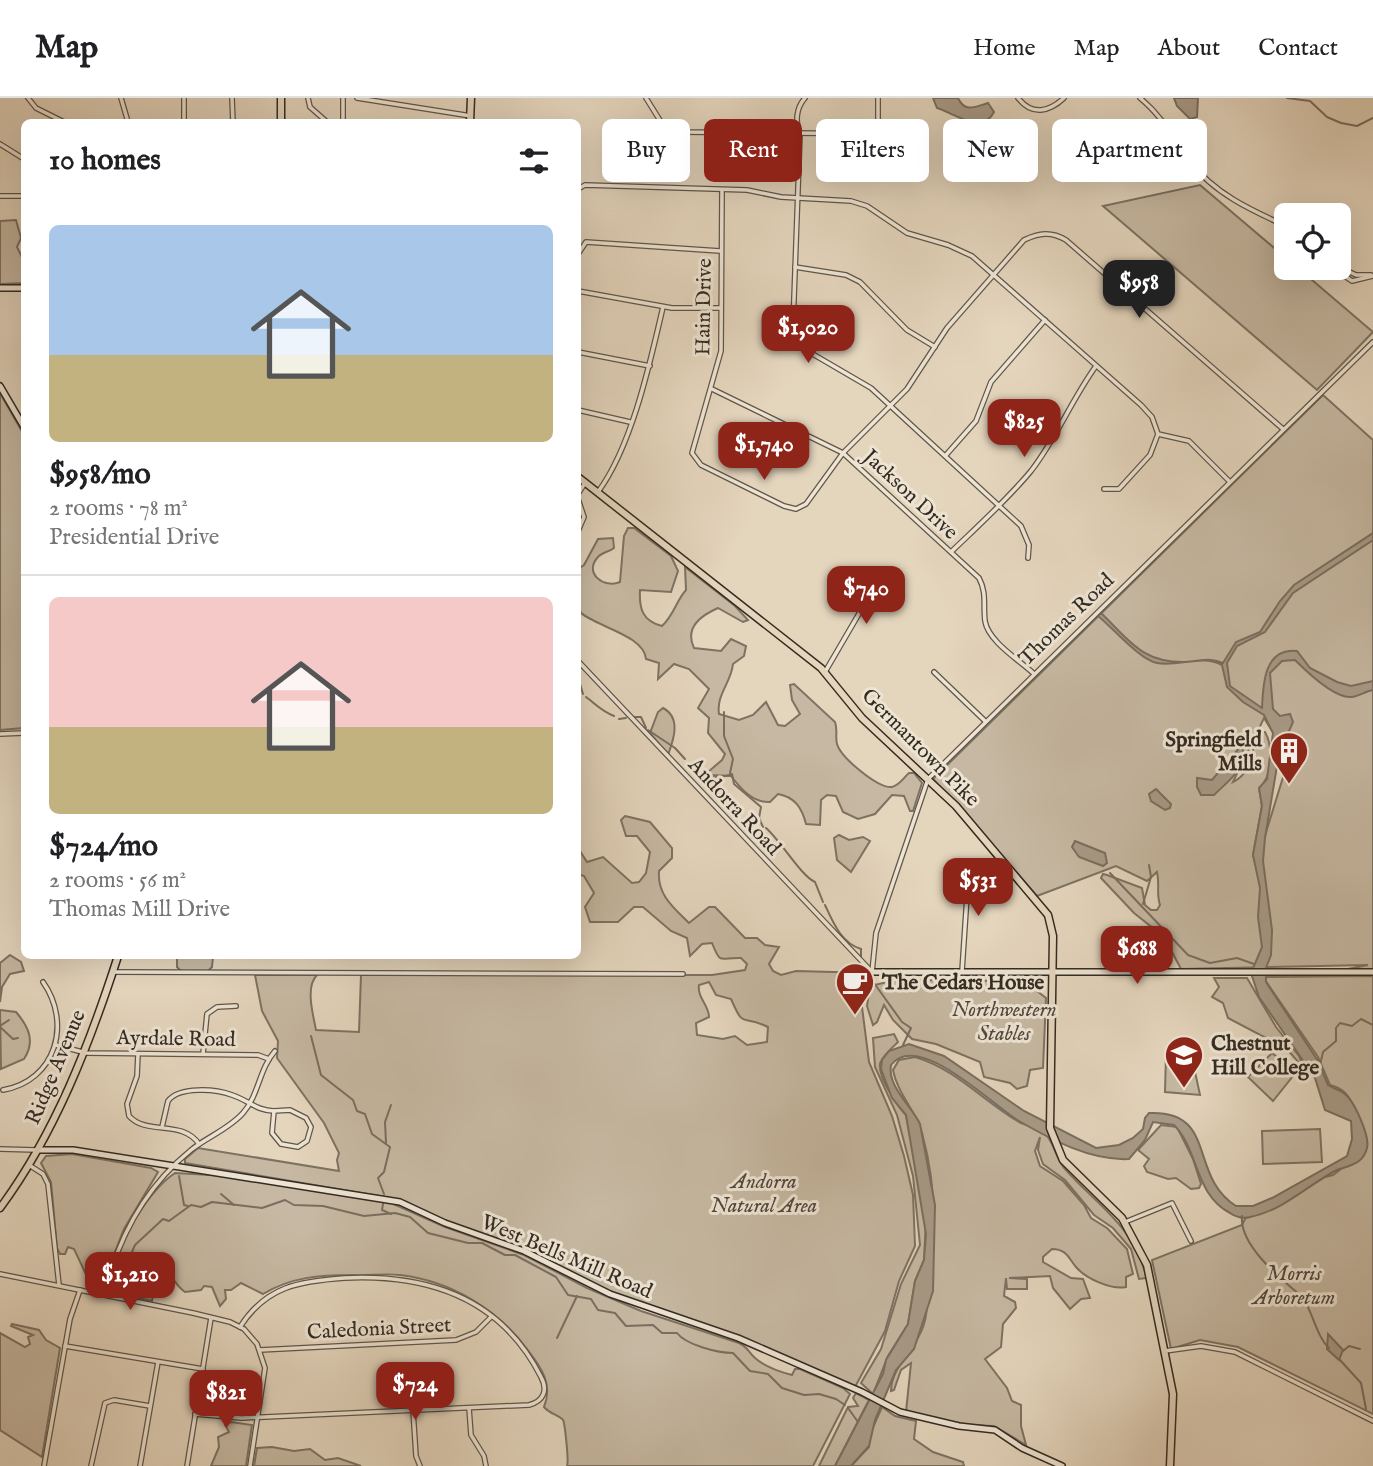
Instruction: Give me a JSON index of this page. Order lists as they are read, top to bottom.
{
  "streets": {
    "main road": ["Germantown Pike", "Ridge Avenue"],
    "street": [
      "Hain Drive",
      "Jackson Drive",
      "Thomas Road",
      "Andorra Road",
      "Ayrdale Road",
      "West Bells Mill Road",
      "Caledonia Street"
    ]
  },
  "crossings": [
    ["Hain Drive", "Jackson Drive"],
    ["Hain Drive", "Thomas Road"],
    ["Jackson Drive", "Thomas Road"],
    ["Thomas Road", "Germantown Pike"],
    ["Thomas Road", "Andorra Road"],
    ["Ayrdale Road", "Ridge Avenue"],
    ["Ridge Avenue", "West Bells Mill Road"]
  ],
  "parks": ["Northwestern Stables", "Andorra Natural Area", "Morris Arboretum"],
  "places": {
    "building": ["Springfield Mills"],
    "cafe": ["The Cedars House"],
    "school or university": ["Chestnut Hill College"]
  },
  "page": {
    "header": "Map",
    "nav": [
      "Home",
      "Map",
      "About",
      "Contact"
    ],
    "chip": [
      "Buy",
      "Rent",
      "Filters",
      "New",
      "Apartment"
    ],
    "heading": "10 homes",
    "list": [
      {
        "name": "$958/mo",
        "note": "2 rooms · 78 m² · Presidential Drive"
      },
      {
        "name": "$724/mo",
        "note": "2 rooms · 56 m² · Thomas Mill Drive"
      }
    ],
    "price": [
      "$958",
      "$1,020",
      "$825",
      "$1,740",
      "$740",
      "$531",
      "$688",
      "$1,210",
      "$724",
      "$821"
    ]
  }
}
